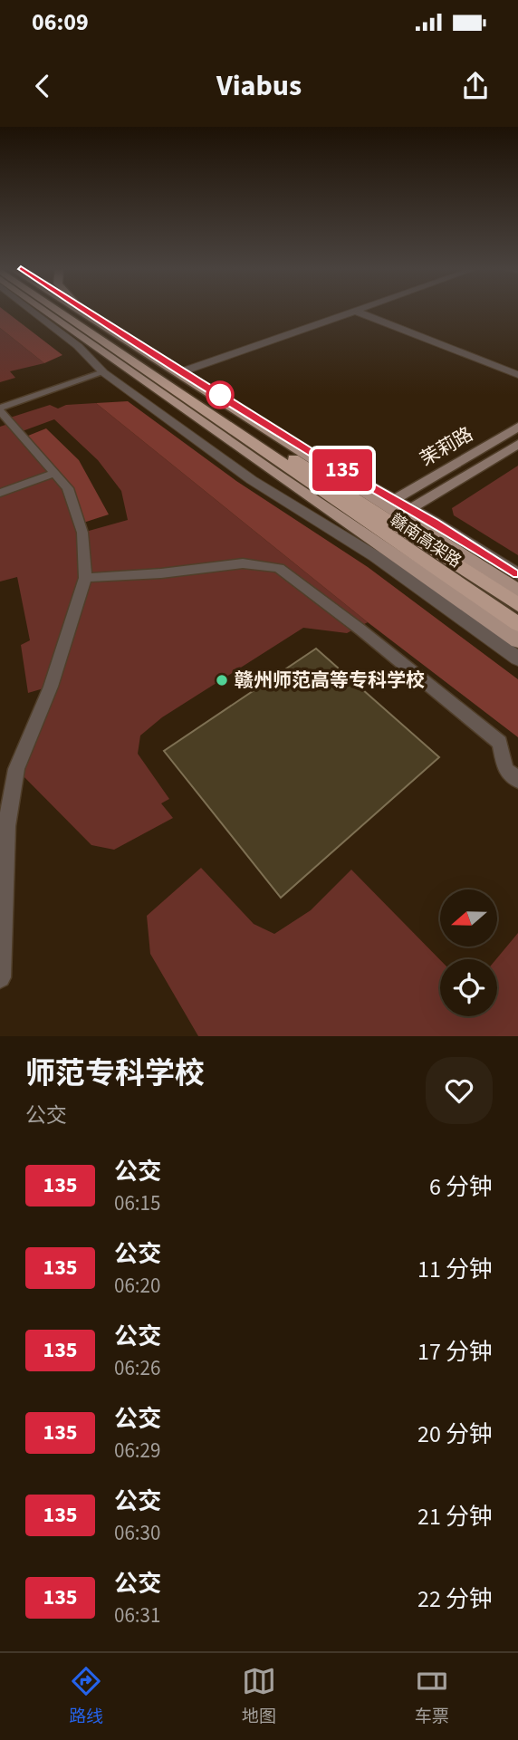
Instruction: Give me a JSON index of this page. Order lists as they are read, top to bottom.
{
  "streets": {
    "highway": ["赣南高架路"],
    "main road": ["茉莉路"]
  },
  "places": ["赣州师范高等专科学校"],
  "lines": ["bus line 135"],
  "north": "left",
  "page": {
    "status": "06:09",
    "header": "Viabus",
    "on_map": "135",
    "heading": ["师范专科学校", "公交"],
    "list": [
      {
        "mark": "135",
        "name": "公交",
        "note": "06:15",
        "value": "6 分钟"
      },
      {
        "mark": "135",
        "name": "公交",
        "note": "06:20",
        "value": "11 分钟"
      },
      {
        "mark": "135",
        "name": "公交",
        "note": "06:26",
        "value": "17 分钟"
      },
      {
        "mark": "135",
        "name": "公交",
        "note": "06:29",
        "value": "20 分钟"
      },
      {
        "mark": "135",
        "name": "公交",
        "note": "06:30",
        "value": "21 分钟"
      },
      {
        "mark": "135",
        "name": "公交",
        "note": "06:31",
        "value": "22 分钟"
      }
    ],
    "tabs": ["路线", "地图", "车票"]
  }
}
